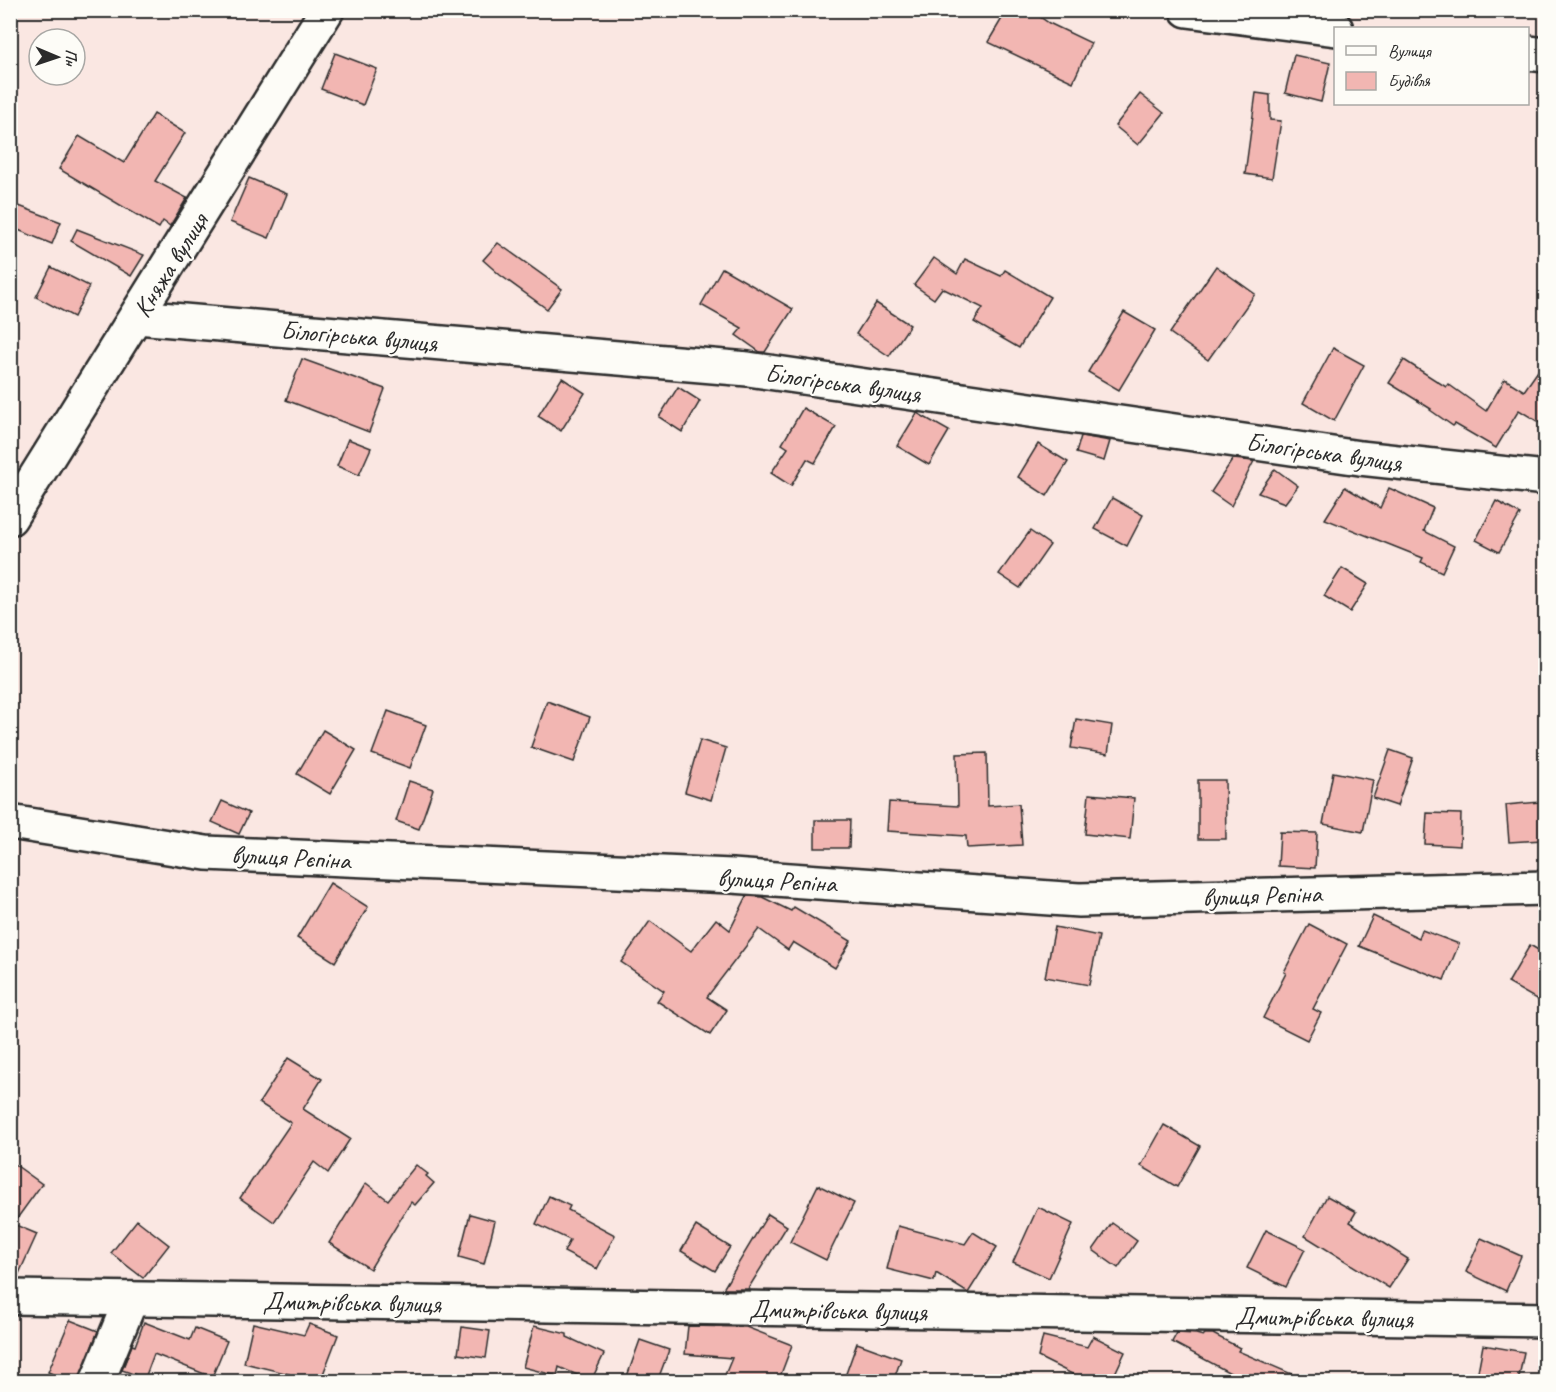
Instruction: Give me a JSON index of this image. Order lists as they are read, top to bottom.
{
  "streets": {
    "street": [
      "Княжа вулиця",
      "Білогірська вулиця",
      "вулиця Рєпіна",
      "Дмитрівська вулиця"
    ]
  },
  "crossings": [
    ["Княжа вулиця", "Білогірська вулиця"]
  ],
  "legend": ["Вулиця", "Будівля"],
  "north": "right"
}
